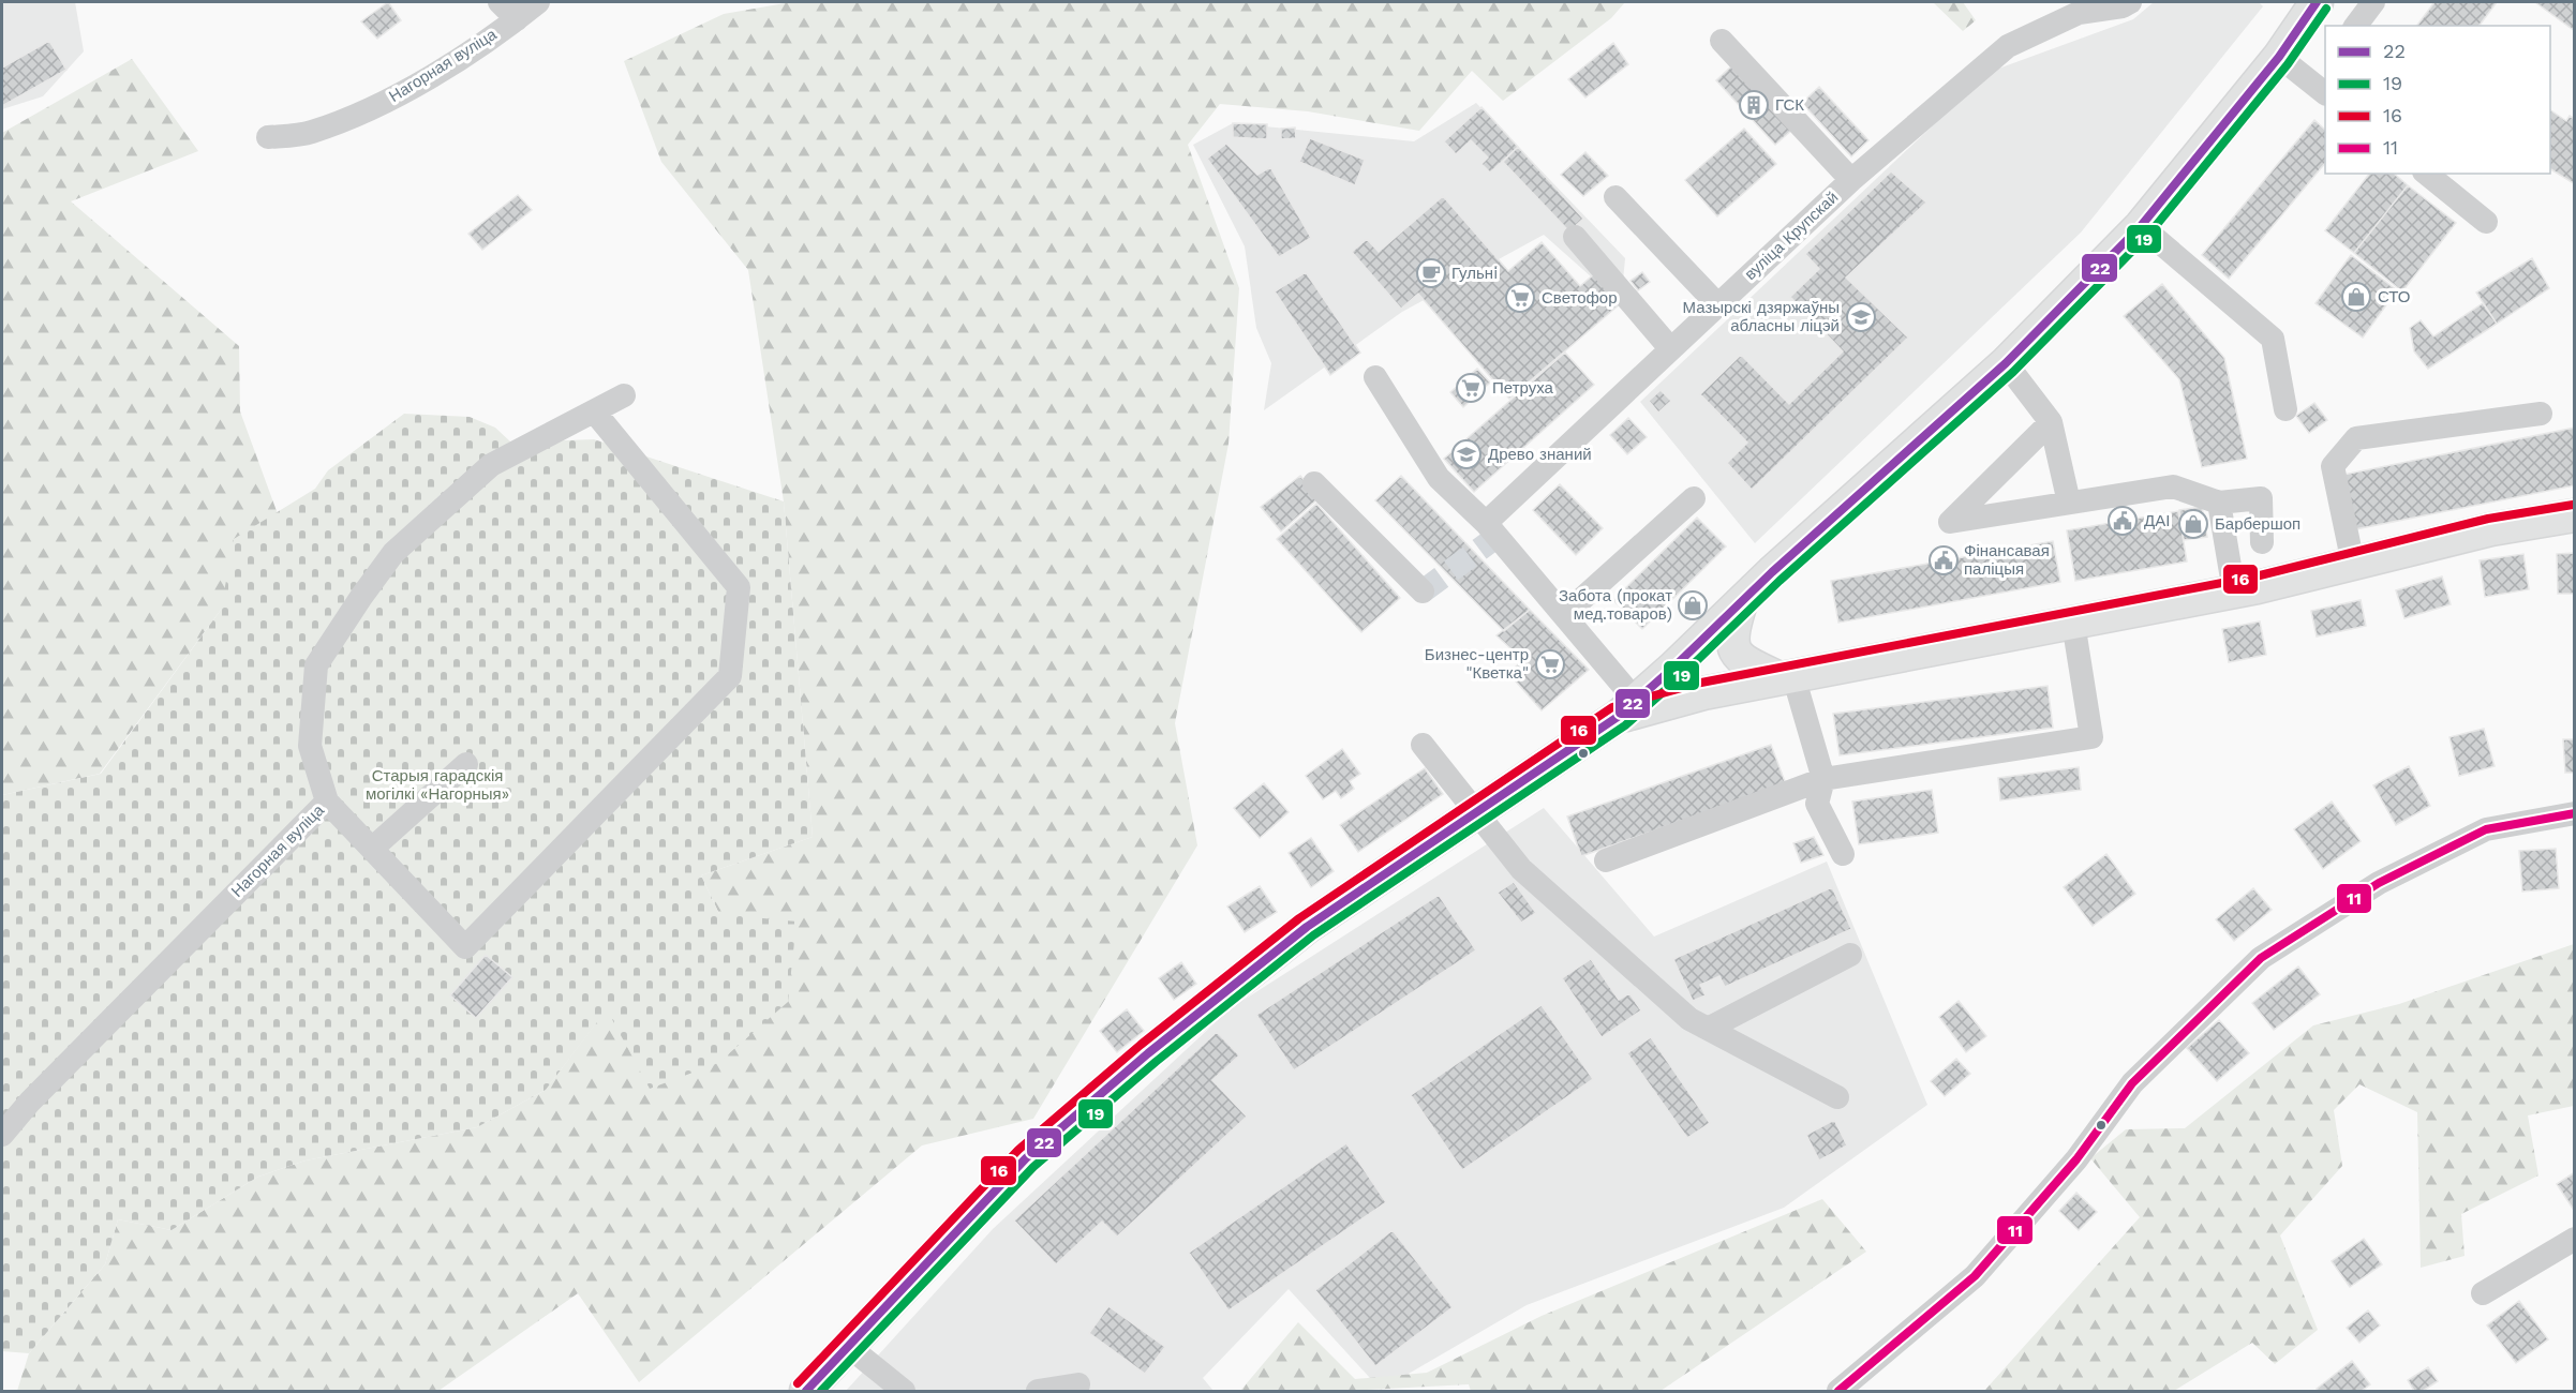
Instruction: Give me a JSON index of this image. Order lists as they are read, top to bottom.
{
  "streets": {
    "street": ["Нагорная вуліца", "вуліца Крупскай"]
  },
  "parks": ["Старыя гарадскія могілкі «Нагорныя»"],
  "places": {
    "building": ["ГСК"],
    "cafe": ["Гульнi"],
    "shop": ["СТО", "Барбершоп", "Забота (прокат мед.товаров)"],
    "supermarket": ["Светофор", "Петруха", "Бизнес-центр \"Кветка\""],
    "school or university": ["Мазырскі дзяржаўны абласны ліцэй", "Древо знаний"],
    "public building": ["ДАІ", "Фінансавая паліцыя"]
  },
  "lines": [
    "transit line 22",
    "transit line 19",
    "transit line 16",
    "transit line 11"
  ],
  "legend": [
    "22",
    "19",
    "16",
    "11"
  ]
}
